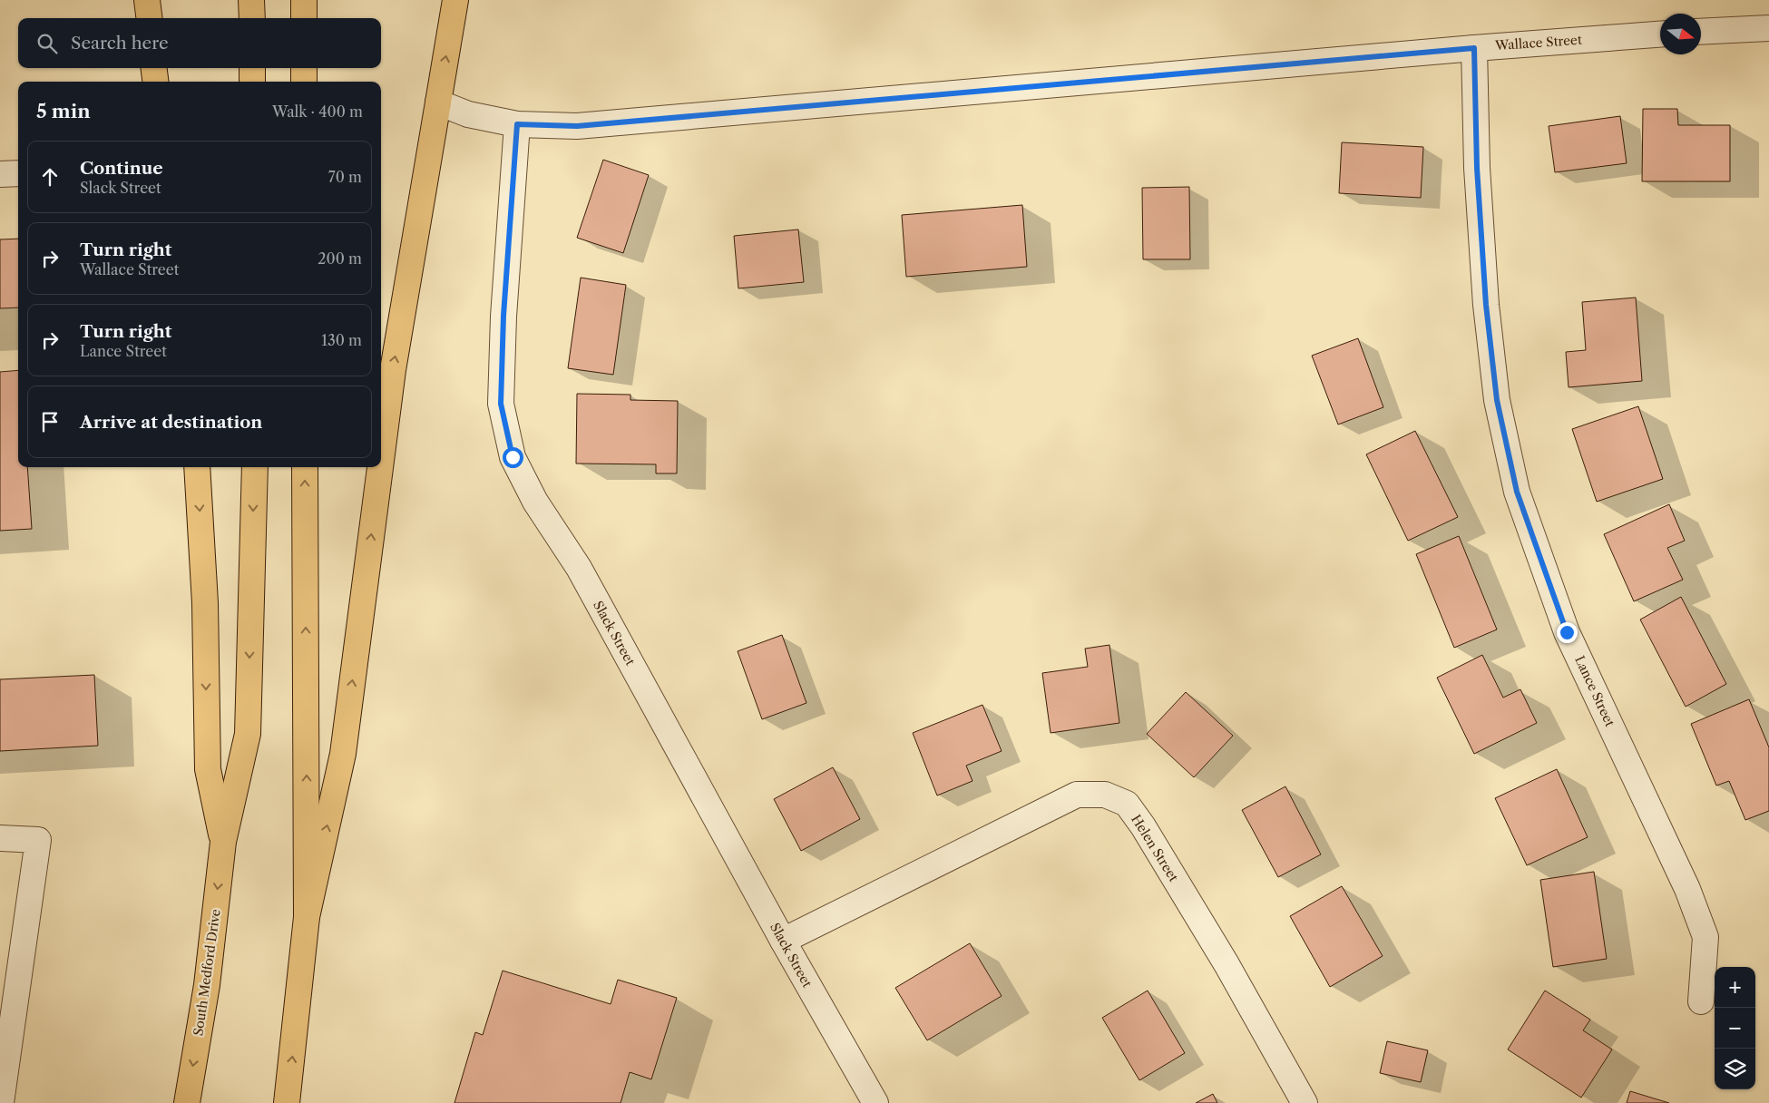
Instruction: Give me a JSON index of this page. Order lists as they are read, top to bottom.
{
  "streets": {
    "main road": ["South Medford Drive"],
    "street": [
      "Wallace Street",
      "Slack Street",
      "Lance Street",
      "Helen Street"
    ]
  },
  "crossings": [
    ["Wallace Street", "Slack Street"],
    ["Wallace Street", "Lance Street"],
    ["Slack Street", "Helen Street"]
  ],
  "north": "right",
  "page": {
    "search": "Search here",
    "heading": ["5 min", "Walk · 400 m"],
    "list": [
      ["Continue", "Slack Street", "70 m"],
      ["Turn right", "Wallace Street", "200 m"],
      ["Turn right", "Lance Street", "130 m"],
      "Arrive at destination"
    ],
    "map_buttons": ["+", "−"]
  }
}
